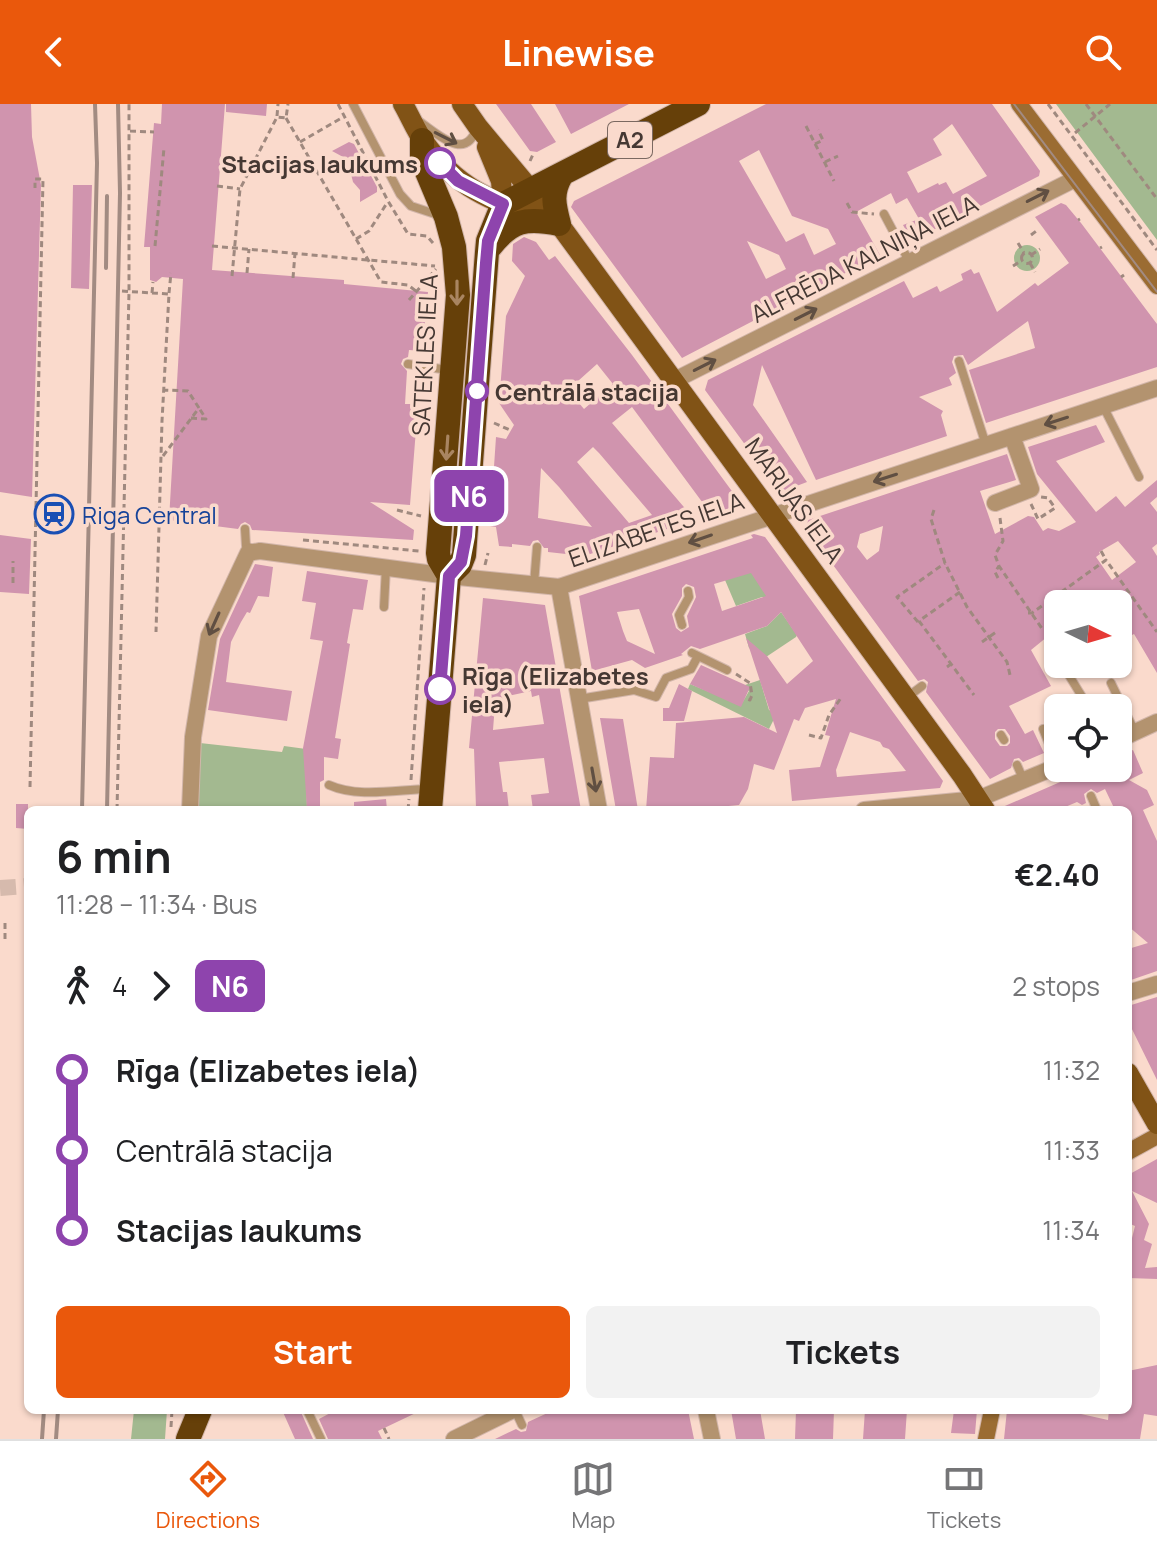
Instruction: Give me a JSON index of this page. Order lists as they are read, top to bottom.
{
  "streets": {
    "highway": ["A2", "SATEKLES IELA"],
    "main road": ["MARIJAS IELA"],
    "street": ["ALFRĒDA KALNIŅA IELA", "ELIZABETES IELA"]
  },
  "crossings": [
    ["A2", "SATEKLES IELA"],
    ["A2", "MARIJAS IELA"],
    ["ALFRĒDA KALNIŅA IELA", "MARIJAS IELA"],
    ["SATEKLES IELA", "MARIJAS IELA"],
    ["SATEKLES IELA", "ELIZABETES IELA"],
    ["MARIJAS IELA", "ELIZABETES IELA"]
  ],
  "one_way": ["ALFRĒDA KALNIŅA IELA", "ELIZABETES IELA"],
  "places": {
    "other": ["Stacijas laukums", "Centrālā stacija", "Rīga (Elizabetes iela)"],
    "station": ["Riga Central"]
  },
  "lines": ["bus line N6"],
  "north": "right",
  "page": {
    "header": "Linewise",
    "on_map": "N6",
    "heading": ["6 min", "11:28 – 11:34 · Bus", "€2.40"],
    "legs": ["4", "N6", "2 stops"],
    "list": [
      {
        "name": "Rīga (Elizabetes iela)",
        "value": "11:32"
      },
      {
        "name": "Centrālā stacija",
        "value": "11:33"
      },
      {
        "name": "Stacijas laukums",
        "value": "11:34"
      }
    ],
    "buttons": ["Start", "Tickets"],
    "tabs": ["Directions", "Map", "Tickets"]
  }
}
